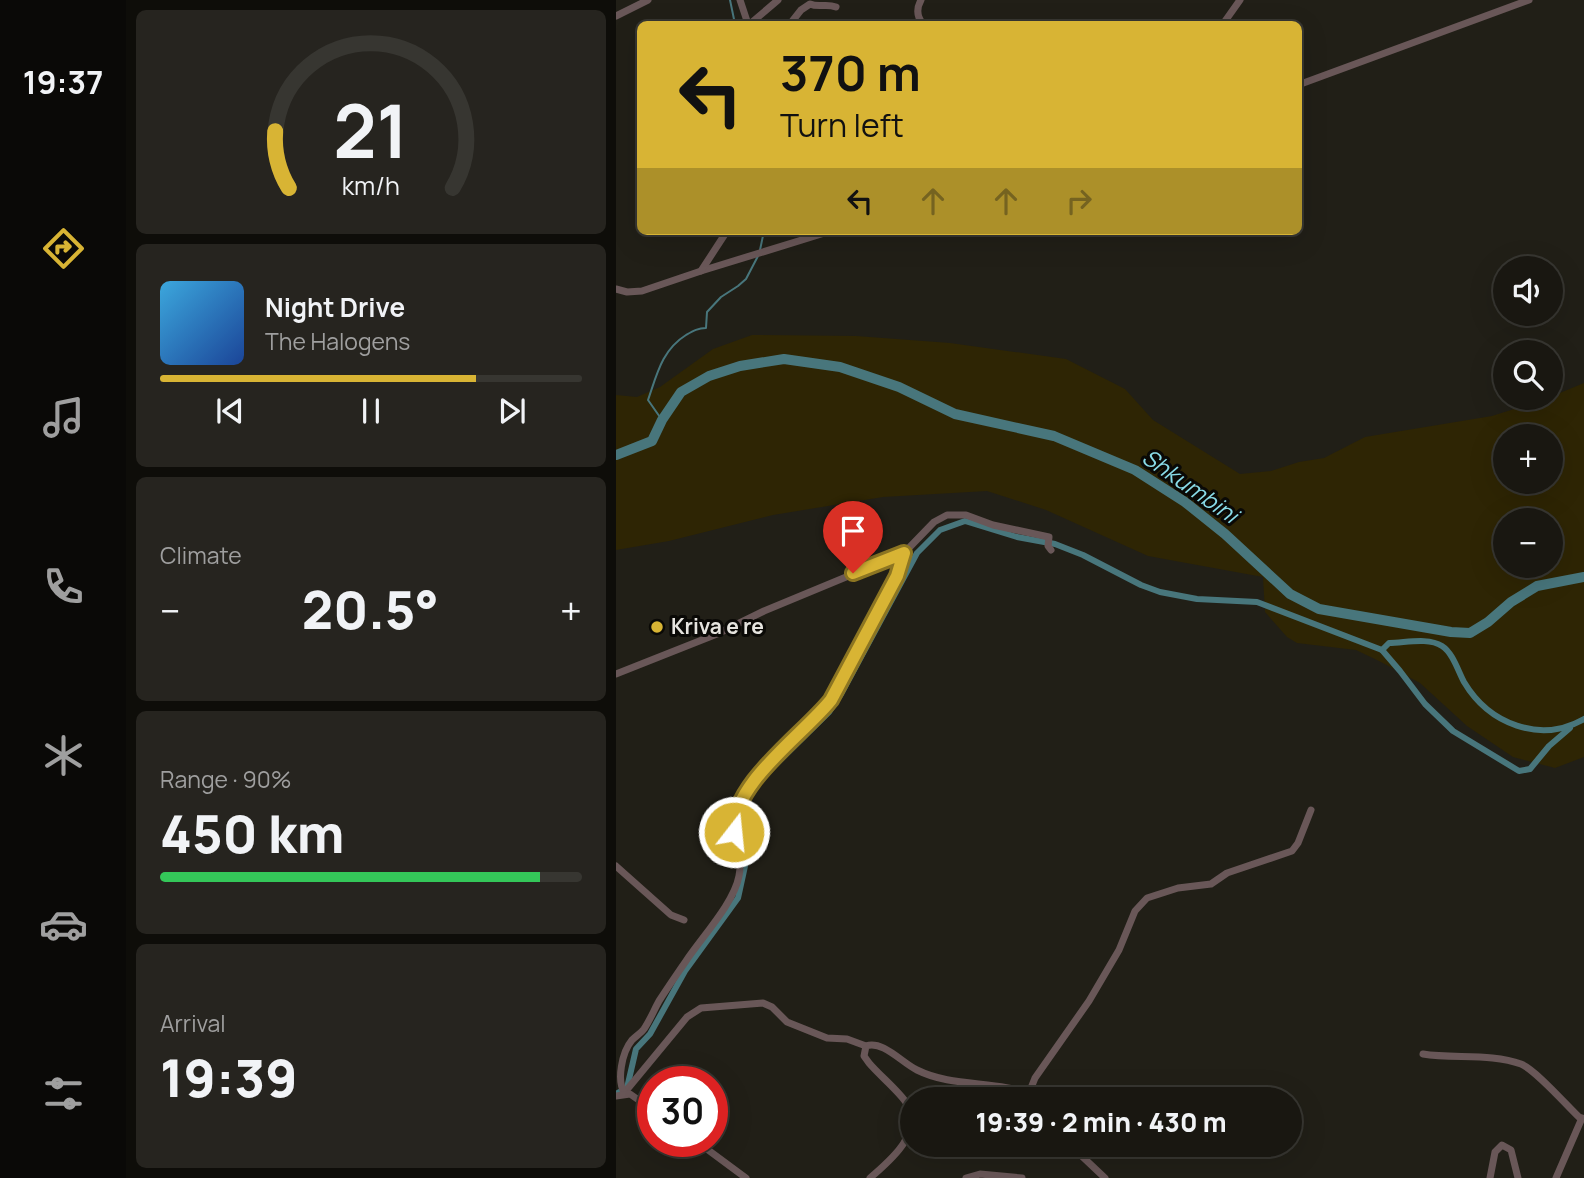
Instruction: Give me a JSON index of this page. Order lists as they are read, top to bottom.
{
  "water": ["Shkumbini"],
  "places": ["Kriva e re"],
  "page": {
    "tabs": "19:37",
    "turn": ["370 m", "Turn left"],
    "map_buttons": ["+", "−"],
    "song": ["Night Drive", "The Halogens"],
    "tile": [
      "Climate",
      ["Range · 90%", "450 km"],
      ["Arrival", "19:39"]
    ],
    "heat": ["−", "20.5°", "+"],
    "limit": "30",
    "trip": "19:39 · 2 min · 430 m",
    "gauge": ["21", "km/h"]
  }
}
